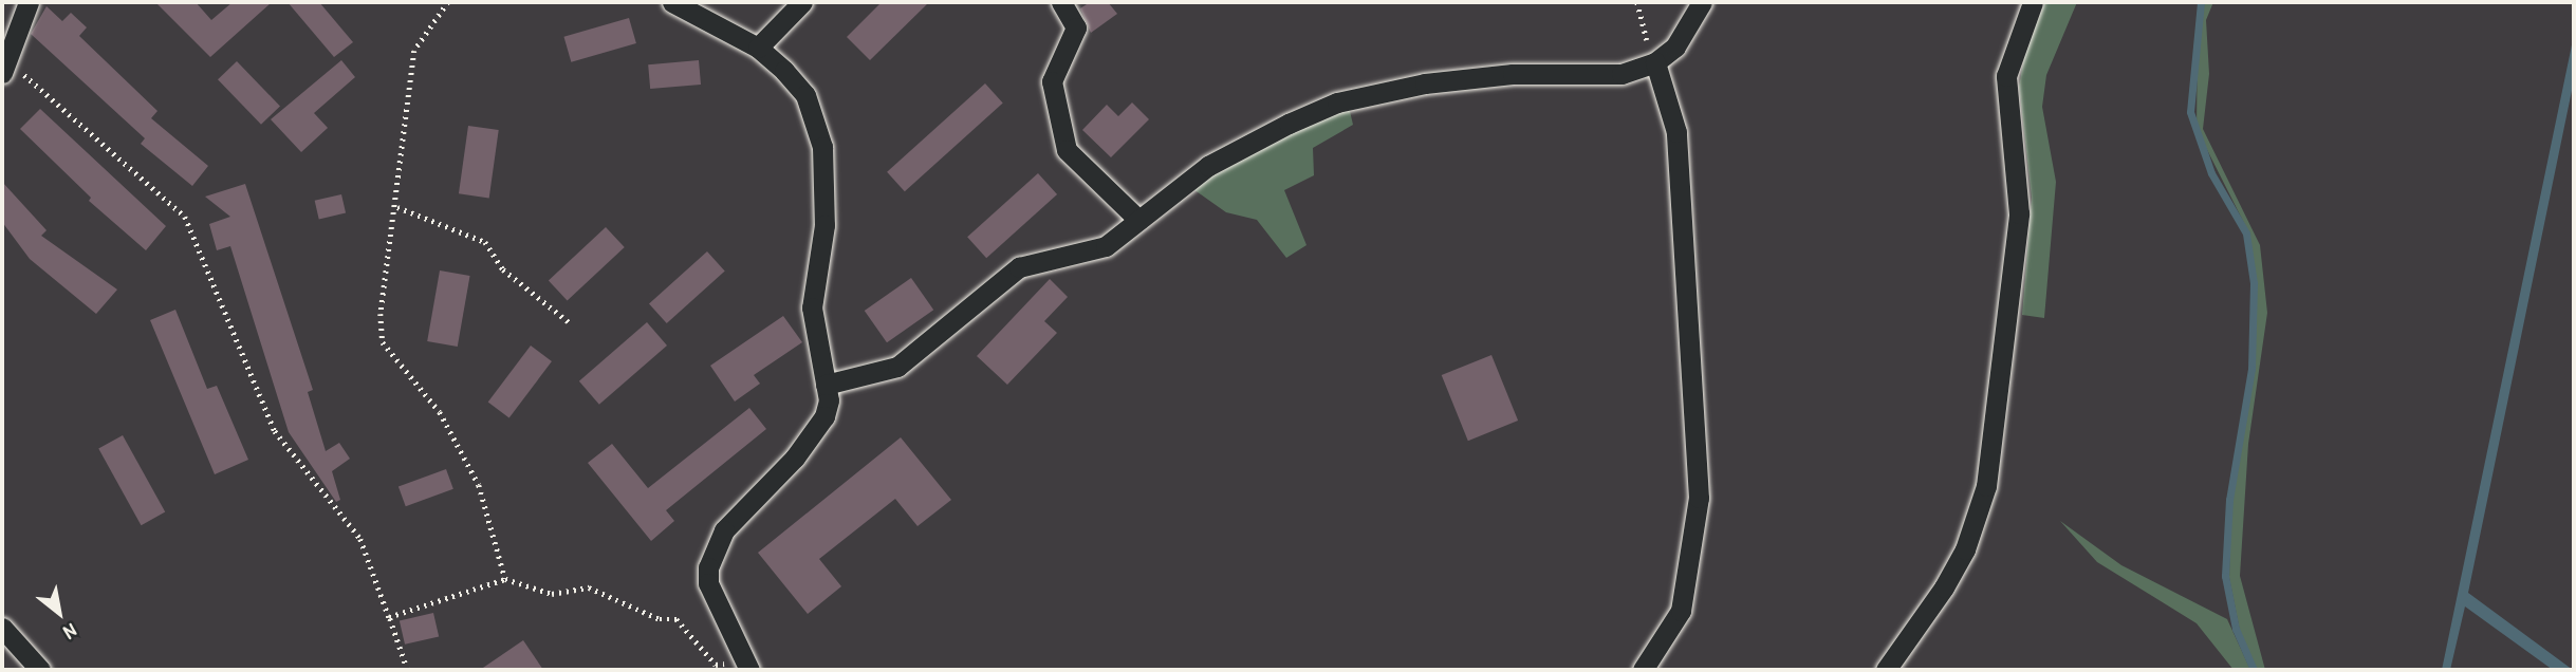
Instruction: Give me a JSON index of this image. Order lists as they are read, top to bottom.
{
  "north": "bottom right"
}
